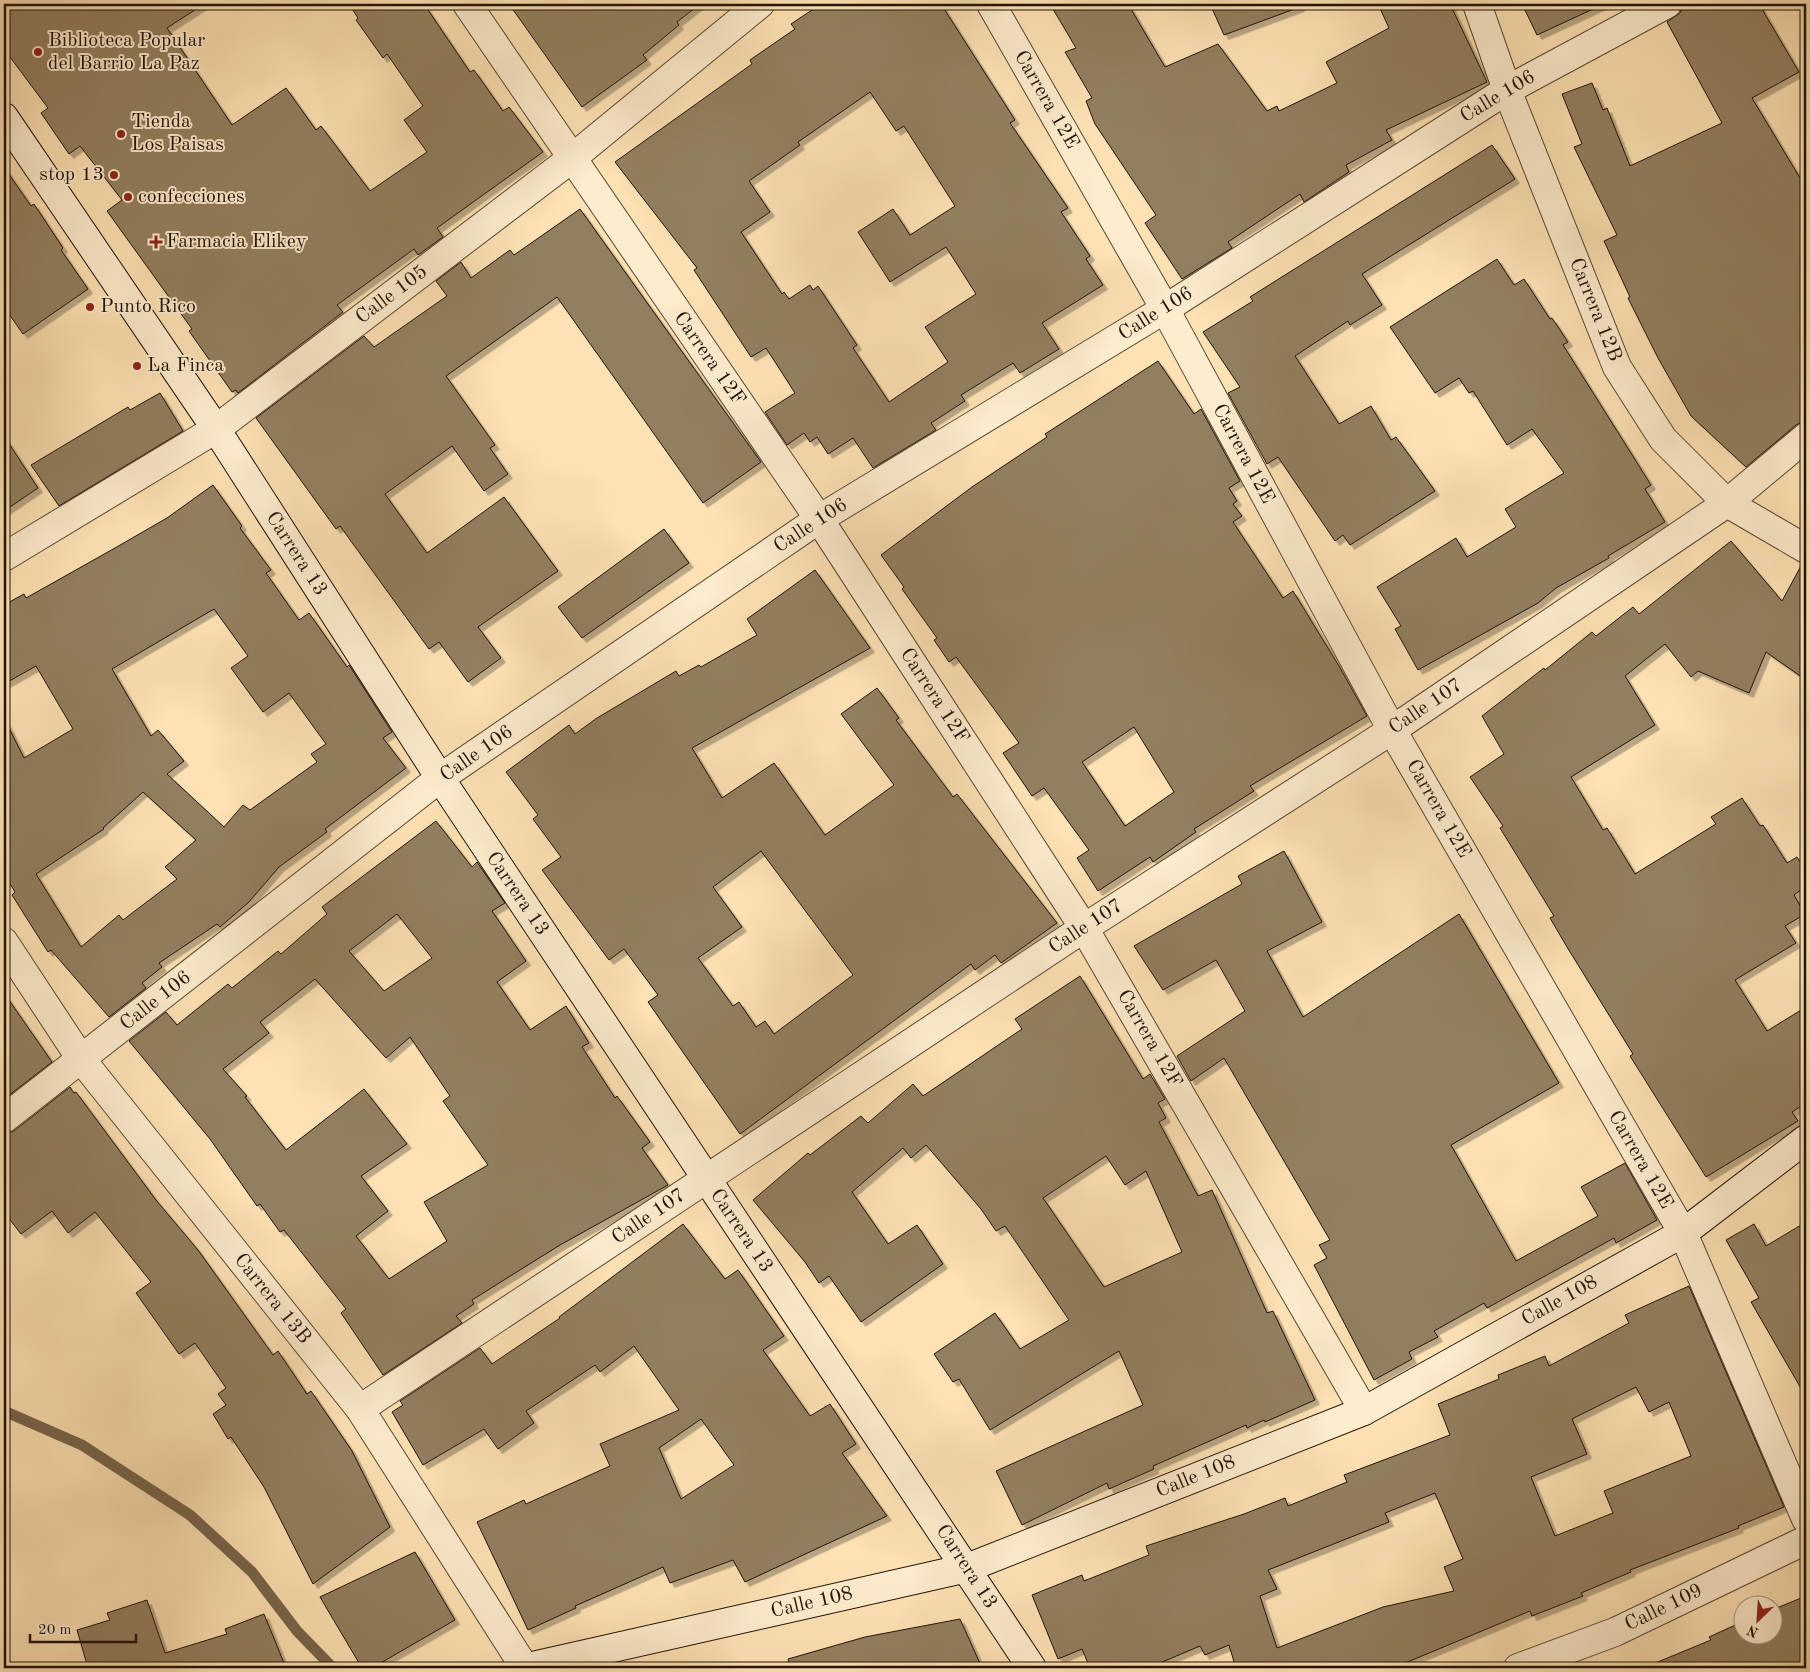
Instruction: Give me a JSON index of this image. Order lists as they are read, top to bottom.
{
  "streets": {
    "street": [
      "Calle 106",
      "Carrera 12E",
      "Calle 105",
      "Carrera 12B",
      "Carrera 12F",
      "Carrera 13",
      "Calle 107",
      "Carrera 13B",
      "Calle 108",
      "Calle 109"
    ]
  },
  "crossings": [
    ["Calle 106", "Carrera 12E"],
    ["Calle 106", "Carrera 12B"],
    ["Calle 106", "Carrera 12F"],
    ["Calle 106", "Carrera 13"],
    ["Calle 106", "Carrera 13B"],
    ["Carrera 12E", "Calle 107"],
    ["Carrera 12E", "Calle 108"],
    ["Calle 105", "Carrera 12F"],
    ["Calle 105", "Carrera 13"],
    ["Carrera 12B", "Calle 107"],
    ["Carrera 12F", "Calle 107"],
    ["Carrera 12F", "Calle 108"],
    ["Carrera 13", "Calle 107"],
    ["Carrera 13", "Calle 108"],
    ["Calle 107", "Carrera 13B"],
    ["Carrera 13B", "Calle 108"]
  ],
  "places": {
    "other": [
      "Biblioteca Popular del Barrio La Paz",
      "Tienda Los Paisas",
      "stop 13",
      "confecciones",
      "Punto Rico",
      "La Finca"
    ],
    "health": ["Farmacia Elikey"]
  },
  "scale_bar": "20 m",
  "north": "bottom left"
}
